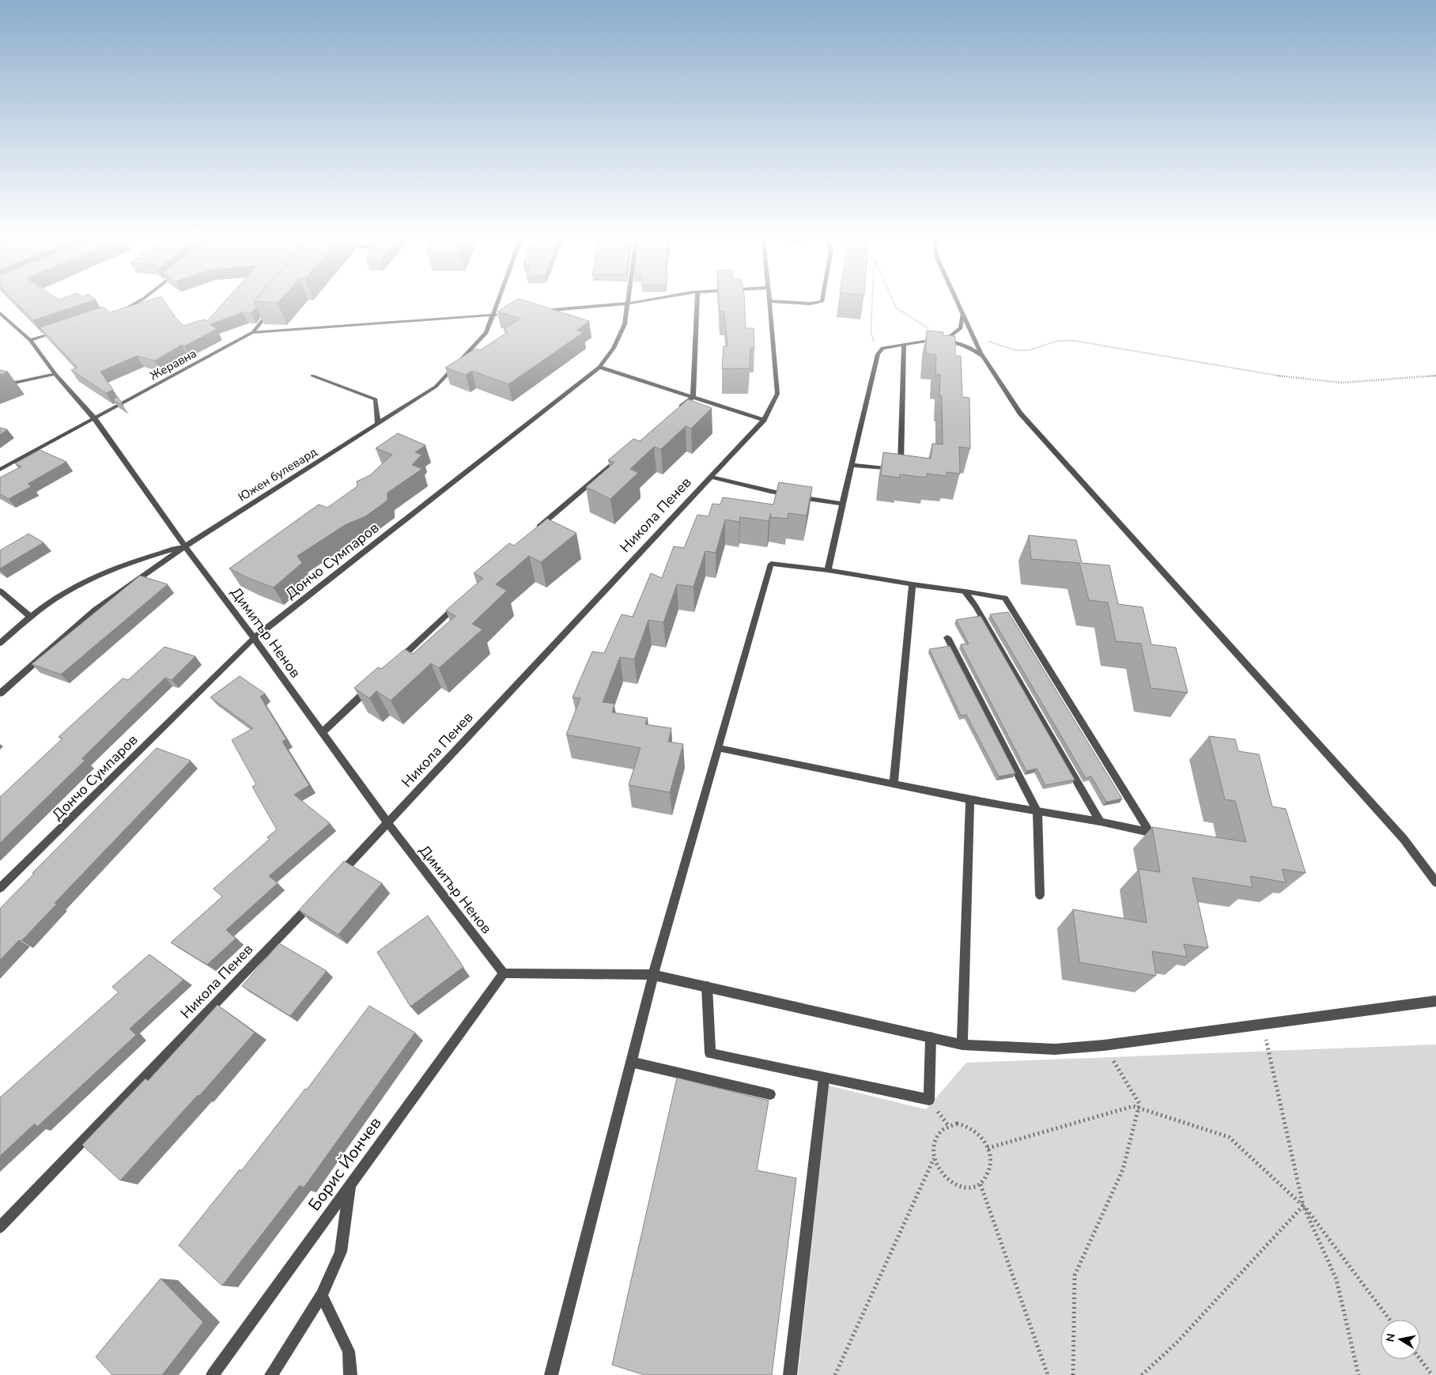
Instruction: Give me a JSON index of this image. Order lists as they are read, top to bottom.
{
  "streets": {
    "street": [
      "Жеравна",
      "Южен булевард",
      "Никола Пенев",
      "Дончо Сумпаров",
      "Димитър Ненов",
      "Борис Йончев"
    ]
  },
  "crossings": [
    ["Жеравна", "Димитър Ненов"],
    ["Южен булевард", "Димитър Ненов"],
    ["Никола Пенев", "Димитър Ненов"],
    ["Дончо Сумпаров", "Димитър Ненов"],
    ["Димитър Ненов", "Борис Йончев"]
  ],
  "north": "left"
}
